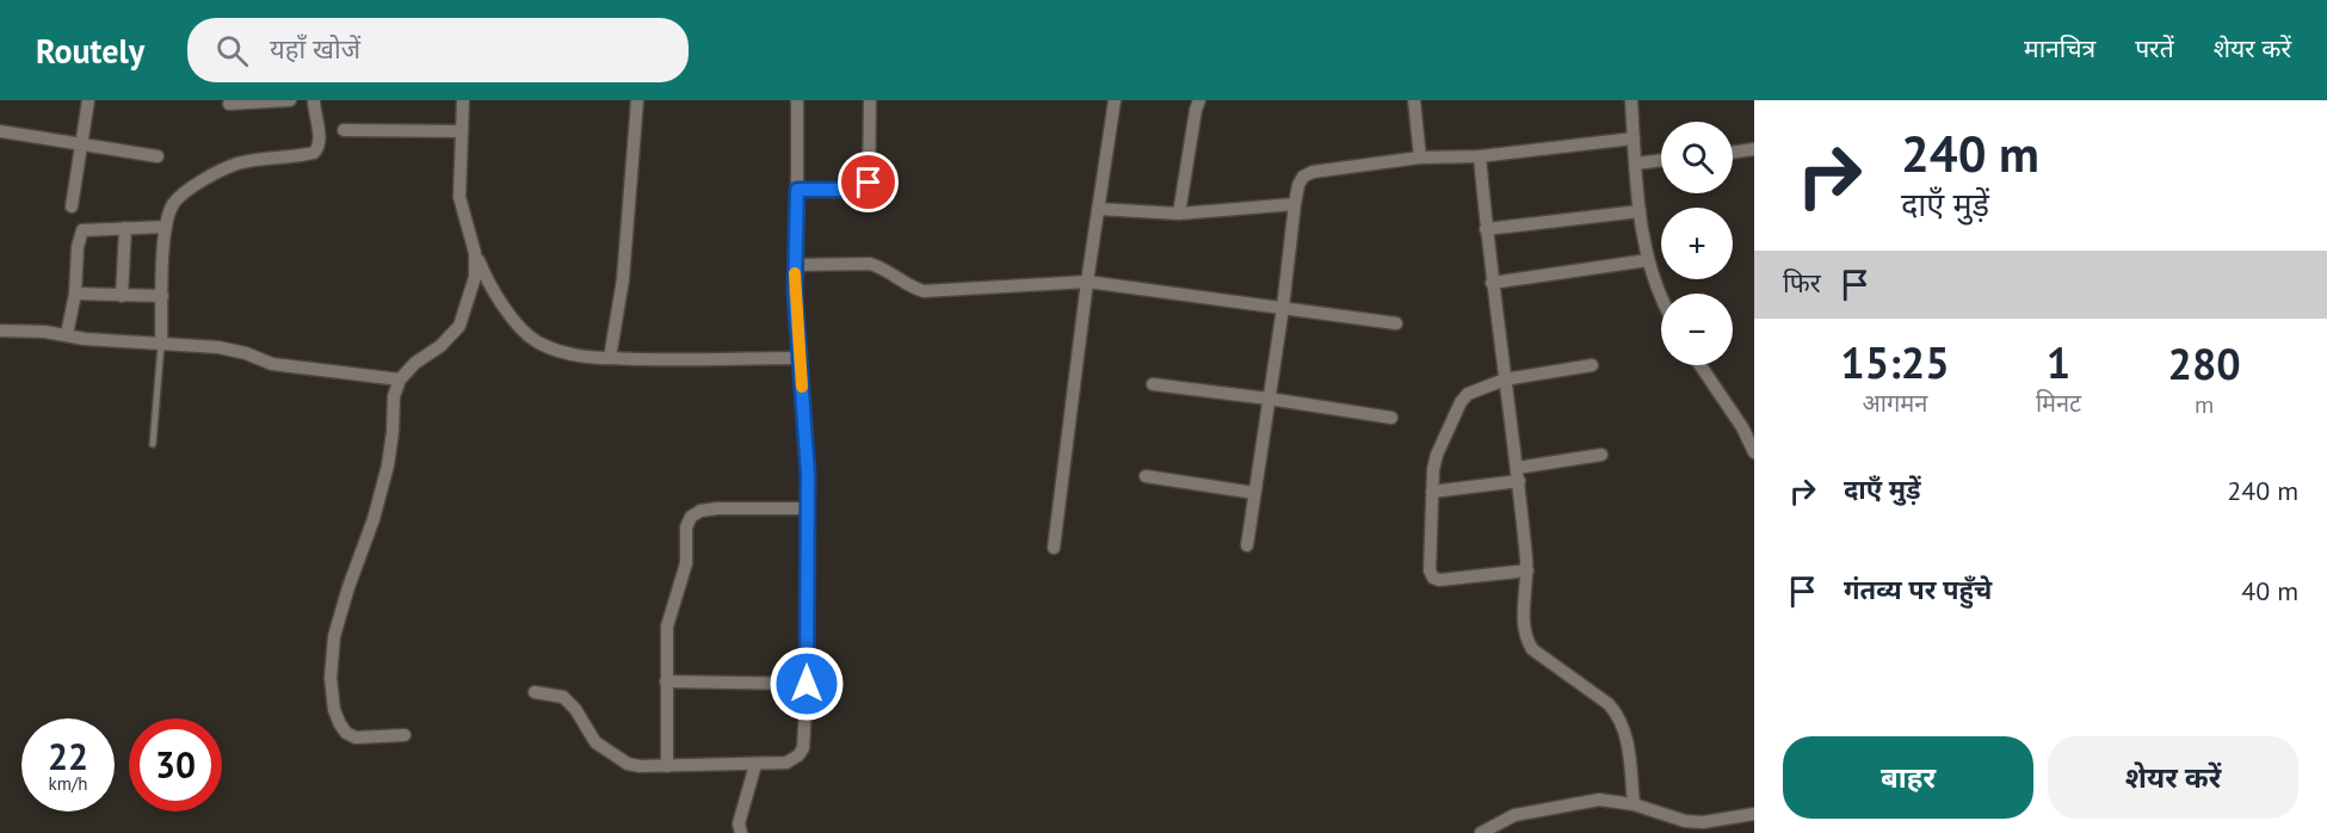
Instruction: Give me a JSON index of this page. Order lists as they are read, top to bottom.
{
  "page": {
    "header": "Routely",
    "search": "यहाँ खोजें",
    "nav": ["मानचित्र", "परतें", "शेयर करें"],
    "turn": ["240 m", "दाएँ मुड़ें"],
    "map_buttons": ["+", "−"],
    "then": "फिर",
    "eta": [
      "15:25",
      "आगमन",
      "1",
      "मिनट",
      "280",
      "m"
    ],
    "list": [
      {
        "name": "दाएँ मुड़ें",
        "value": "240 m"
      },
      {
        "name": "गंतव्य पर पहुँचे",
        "value": "40 m"
      }
    ],
    "speed": "22 km/h",
    "limit": "30",
    "buttons": ["बाहर", "शेयर करें"]
  }
}
